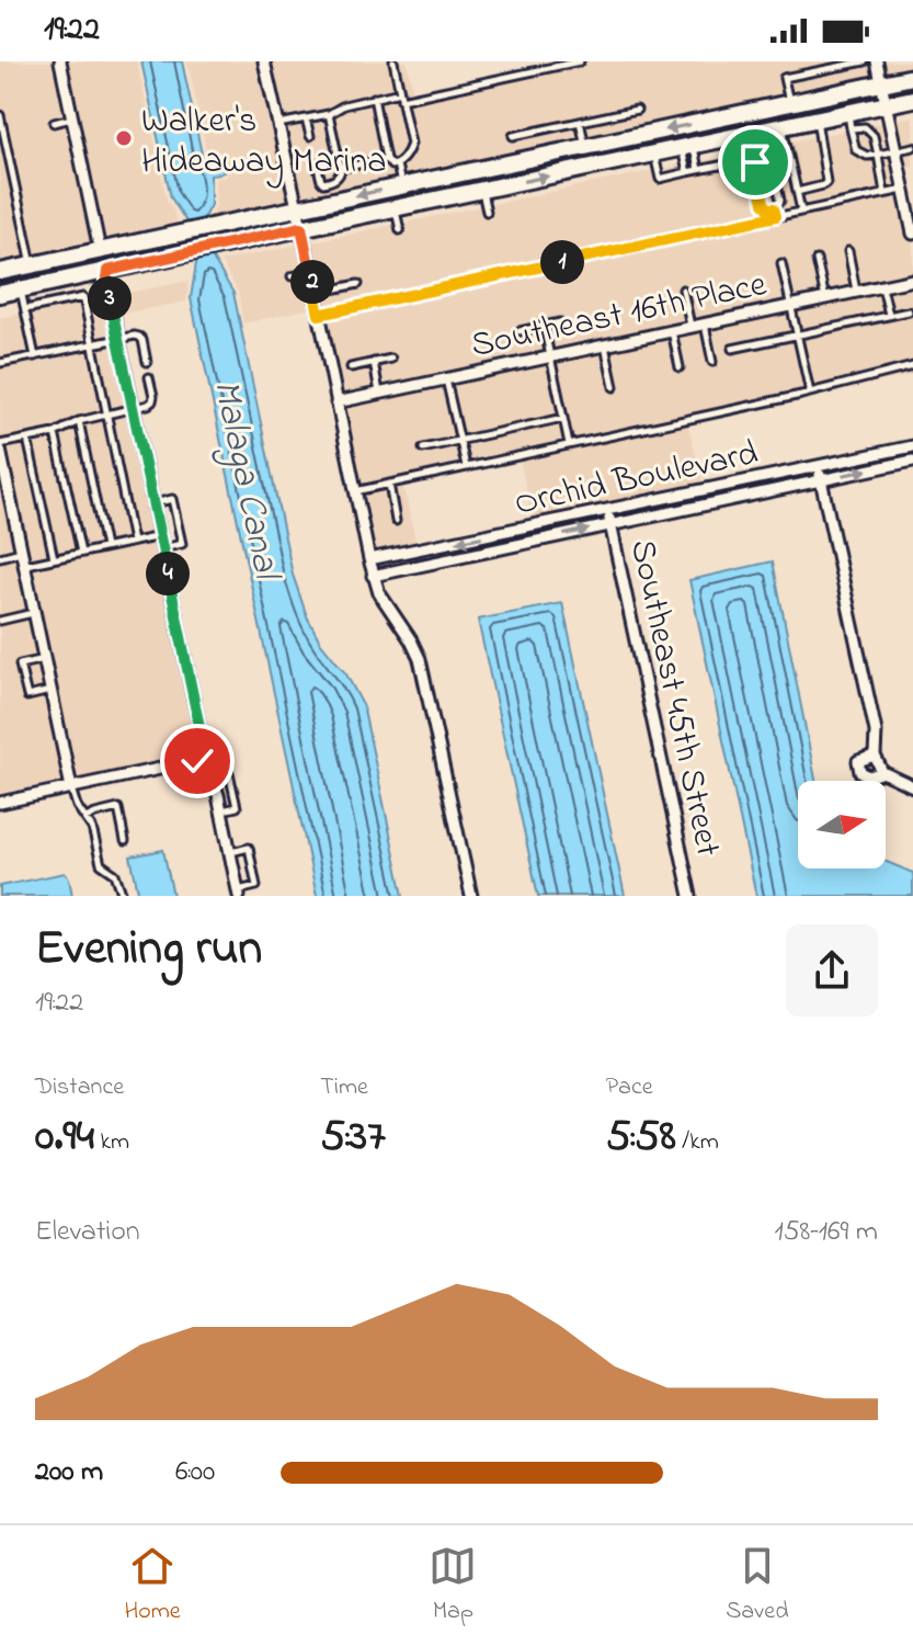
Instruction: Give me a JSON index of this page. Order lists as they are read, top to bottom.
{
  "streets": {
    "street": ["Southeast 16th Place", "Orchid Boulevard", "Southeast 45th Street"]
  },
  "crossings": [
    ["Orchid Boulevard", "Southeast 45th Street"]
  ],
  "water": ["Malaga Canal"],
  "places": ["Walker's Hideaway Marina"],
  "north": "right",
  "page": {
    "status": "19:22",
    "pins": [
      "1",
      "2",
      "3",
      "4"
    ],
    "heading": ["Evening run", "19:22"],
    "stats": [
      ["Distance", "0.94 km"],
      ["Time", "5:37"],
      ["Pace", "5:58 /km"]
    ],
    "chart": ["Elevation", "158–169 m"],
    "list": [
      {
        "name": "200 m",
        "note": "6:00"
      }
    ],
    "tabs": ["Home", "Map", "Saved"]
  }
}
